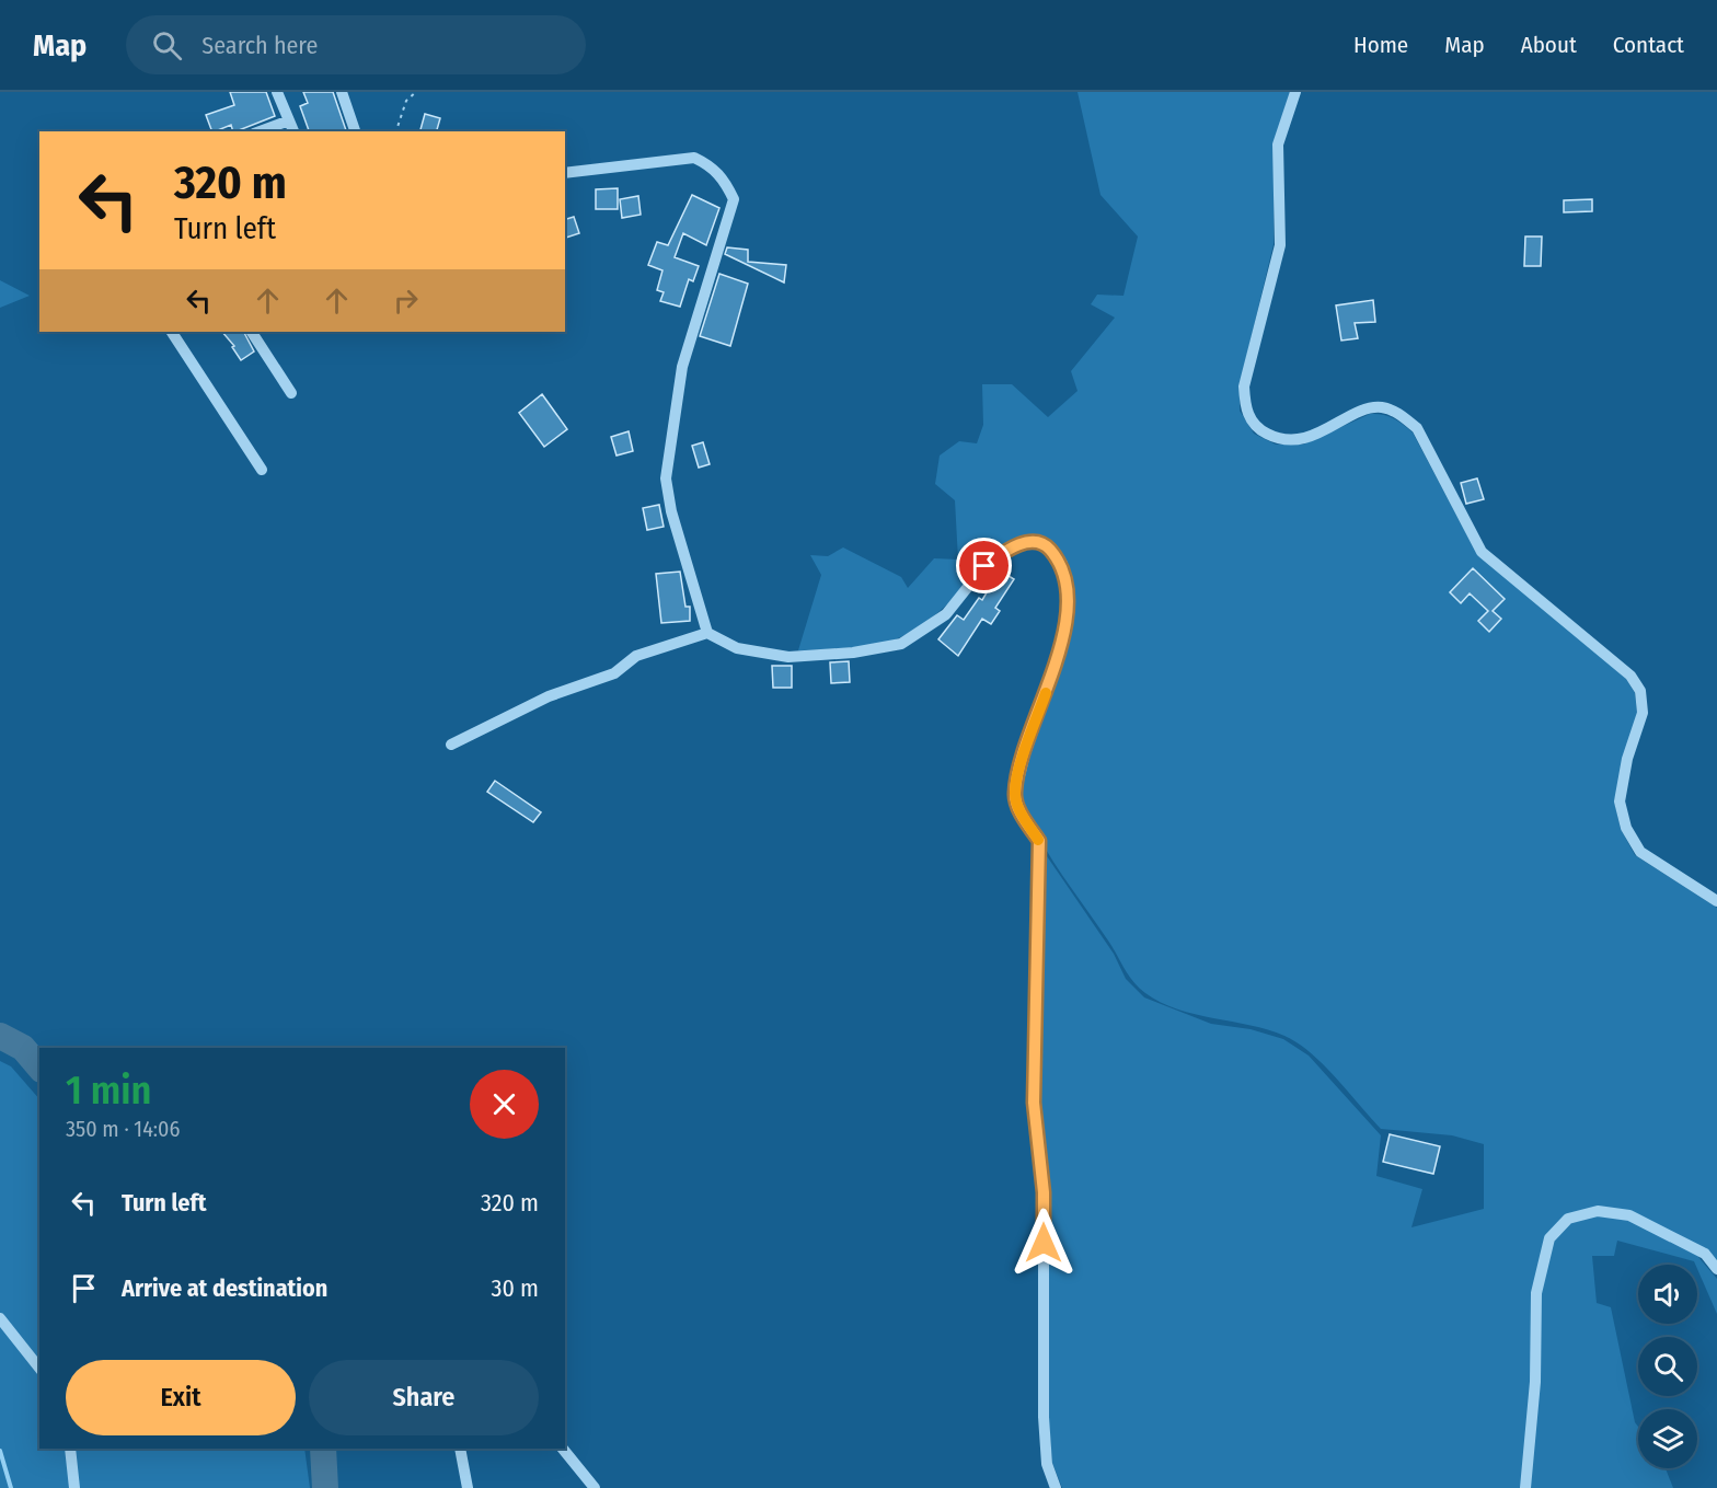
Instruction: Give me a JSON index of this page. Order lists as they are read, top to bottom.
{
  "page": {
    "header": "Map",
    "search": "Search here",
    "nav": [
      "Home",
      "Map",
      "About",
      "Contact"
    ],
    "turn": ["320 m", "Turn left"],
    "heading": ["1 min", "350 m · 14:06"],
    "list": [
      {
        "name": "Turn left",
        "value": "320 m"
      },
      {
        "name": "Arrive at destination",
        "value": "30 m"
      }
    ],
    "buttons": ["Exit", "Share"]
  }
}
